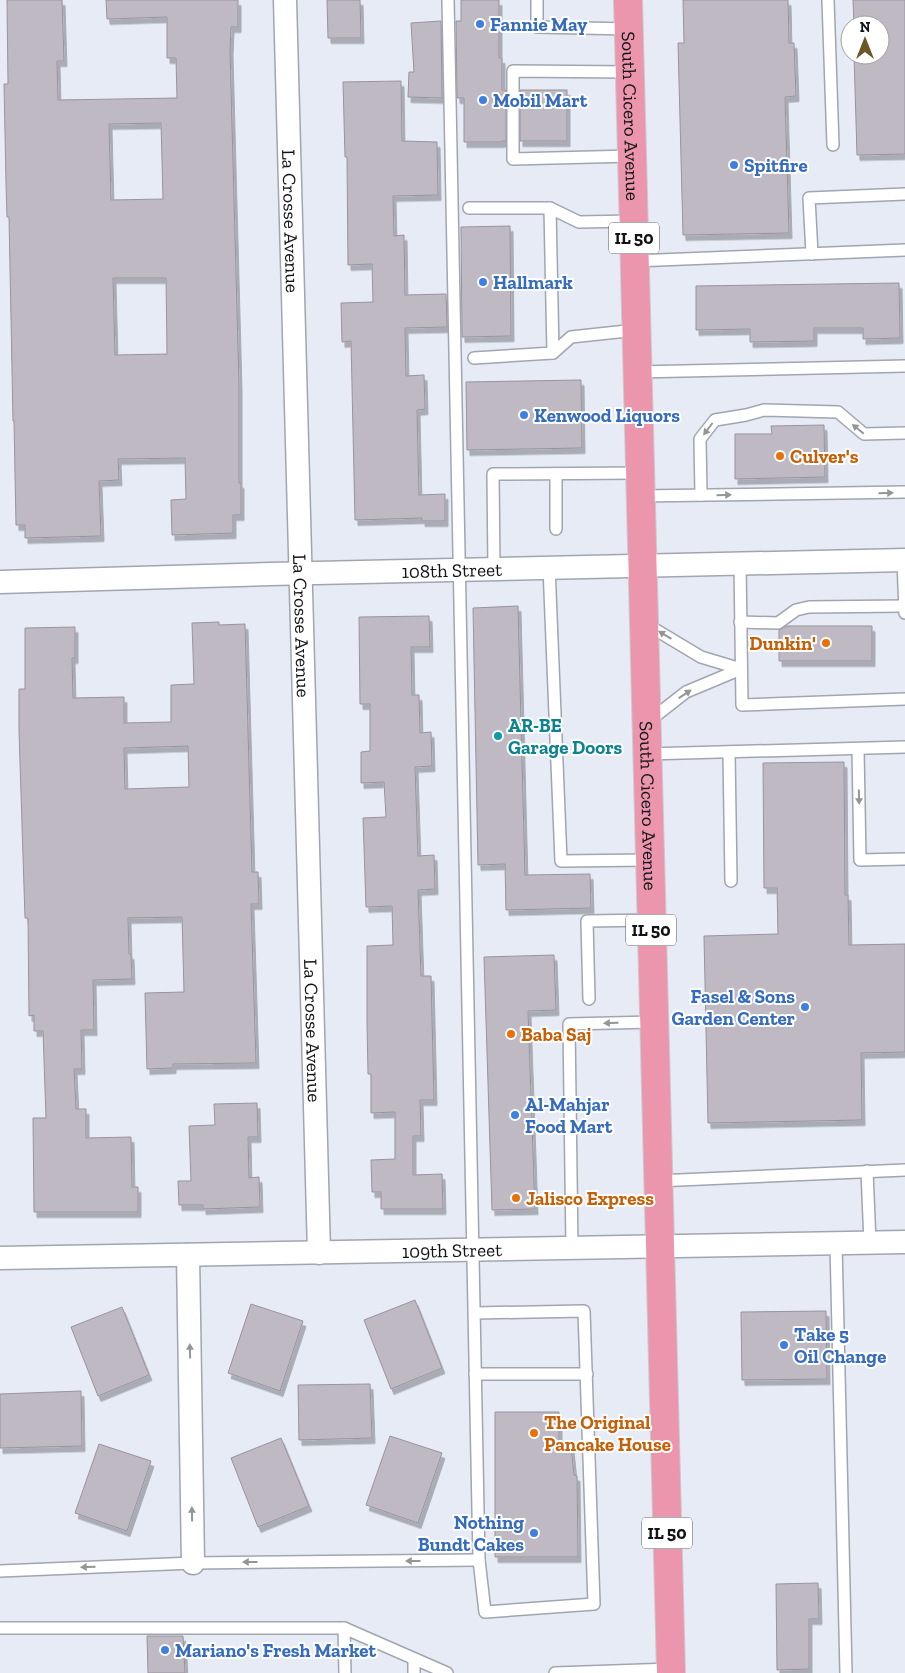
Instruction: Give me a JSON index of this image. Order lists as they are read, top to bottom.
{
  "streets": {
    "main road": ["South Cicero Avenue", "IL 50"],
    "street": ["La Crosse Avenue", "108th Street", "109th Street"]
  },
  "crossings": [
    ["South Cicero Avenue", "108th Street"],
    ["South Cicero Avenue", "109th Street"],
    ["La Crosse Avenue", "108th Street"],
    ["La Crosse Avenue", "109th Street"]
  ],
  "places": [
    "Fannie May",
    "Mobil Mart",
    "Spitfire",
    "Hallmark",
    "Kenwood Liquors",
    "Culver's",
    "Dunkin'",
    "AR-BE Garage Doors",
    "Fasel & Sons Garden Center",
    "Baba Saj",
    "Al-Mahjar Food Mart",
    "Jalisco Express",
    "Take 5 Oil Change",
    "The Original Pancake House",
    "Nothing Bundt Cakes",
    "Mariano's Fresh Market"
  ],
  "north": "top"
}
